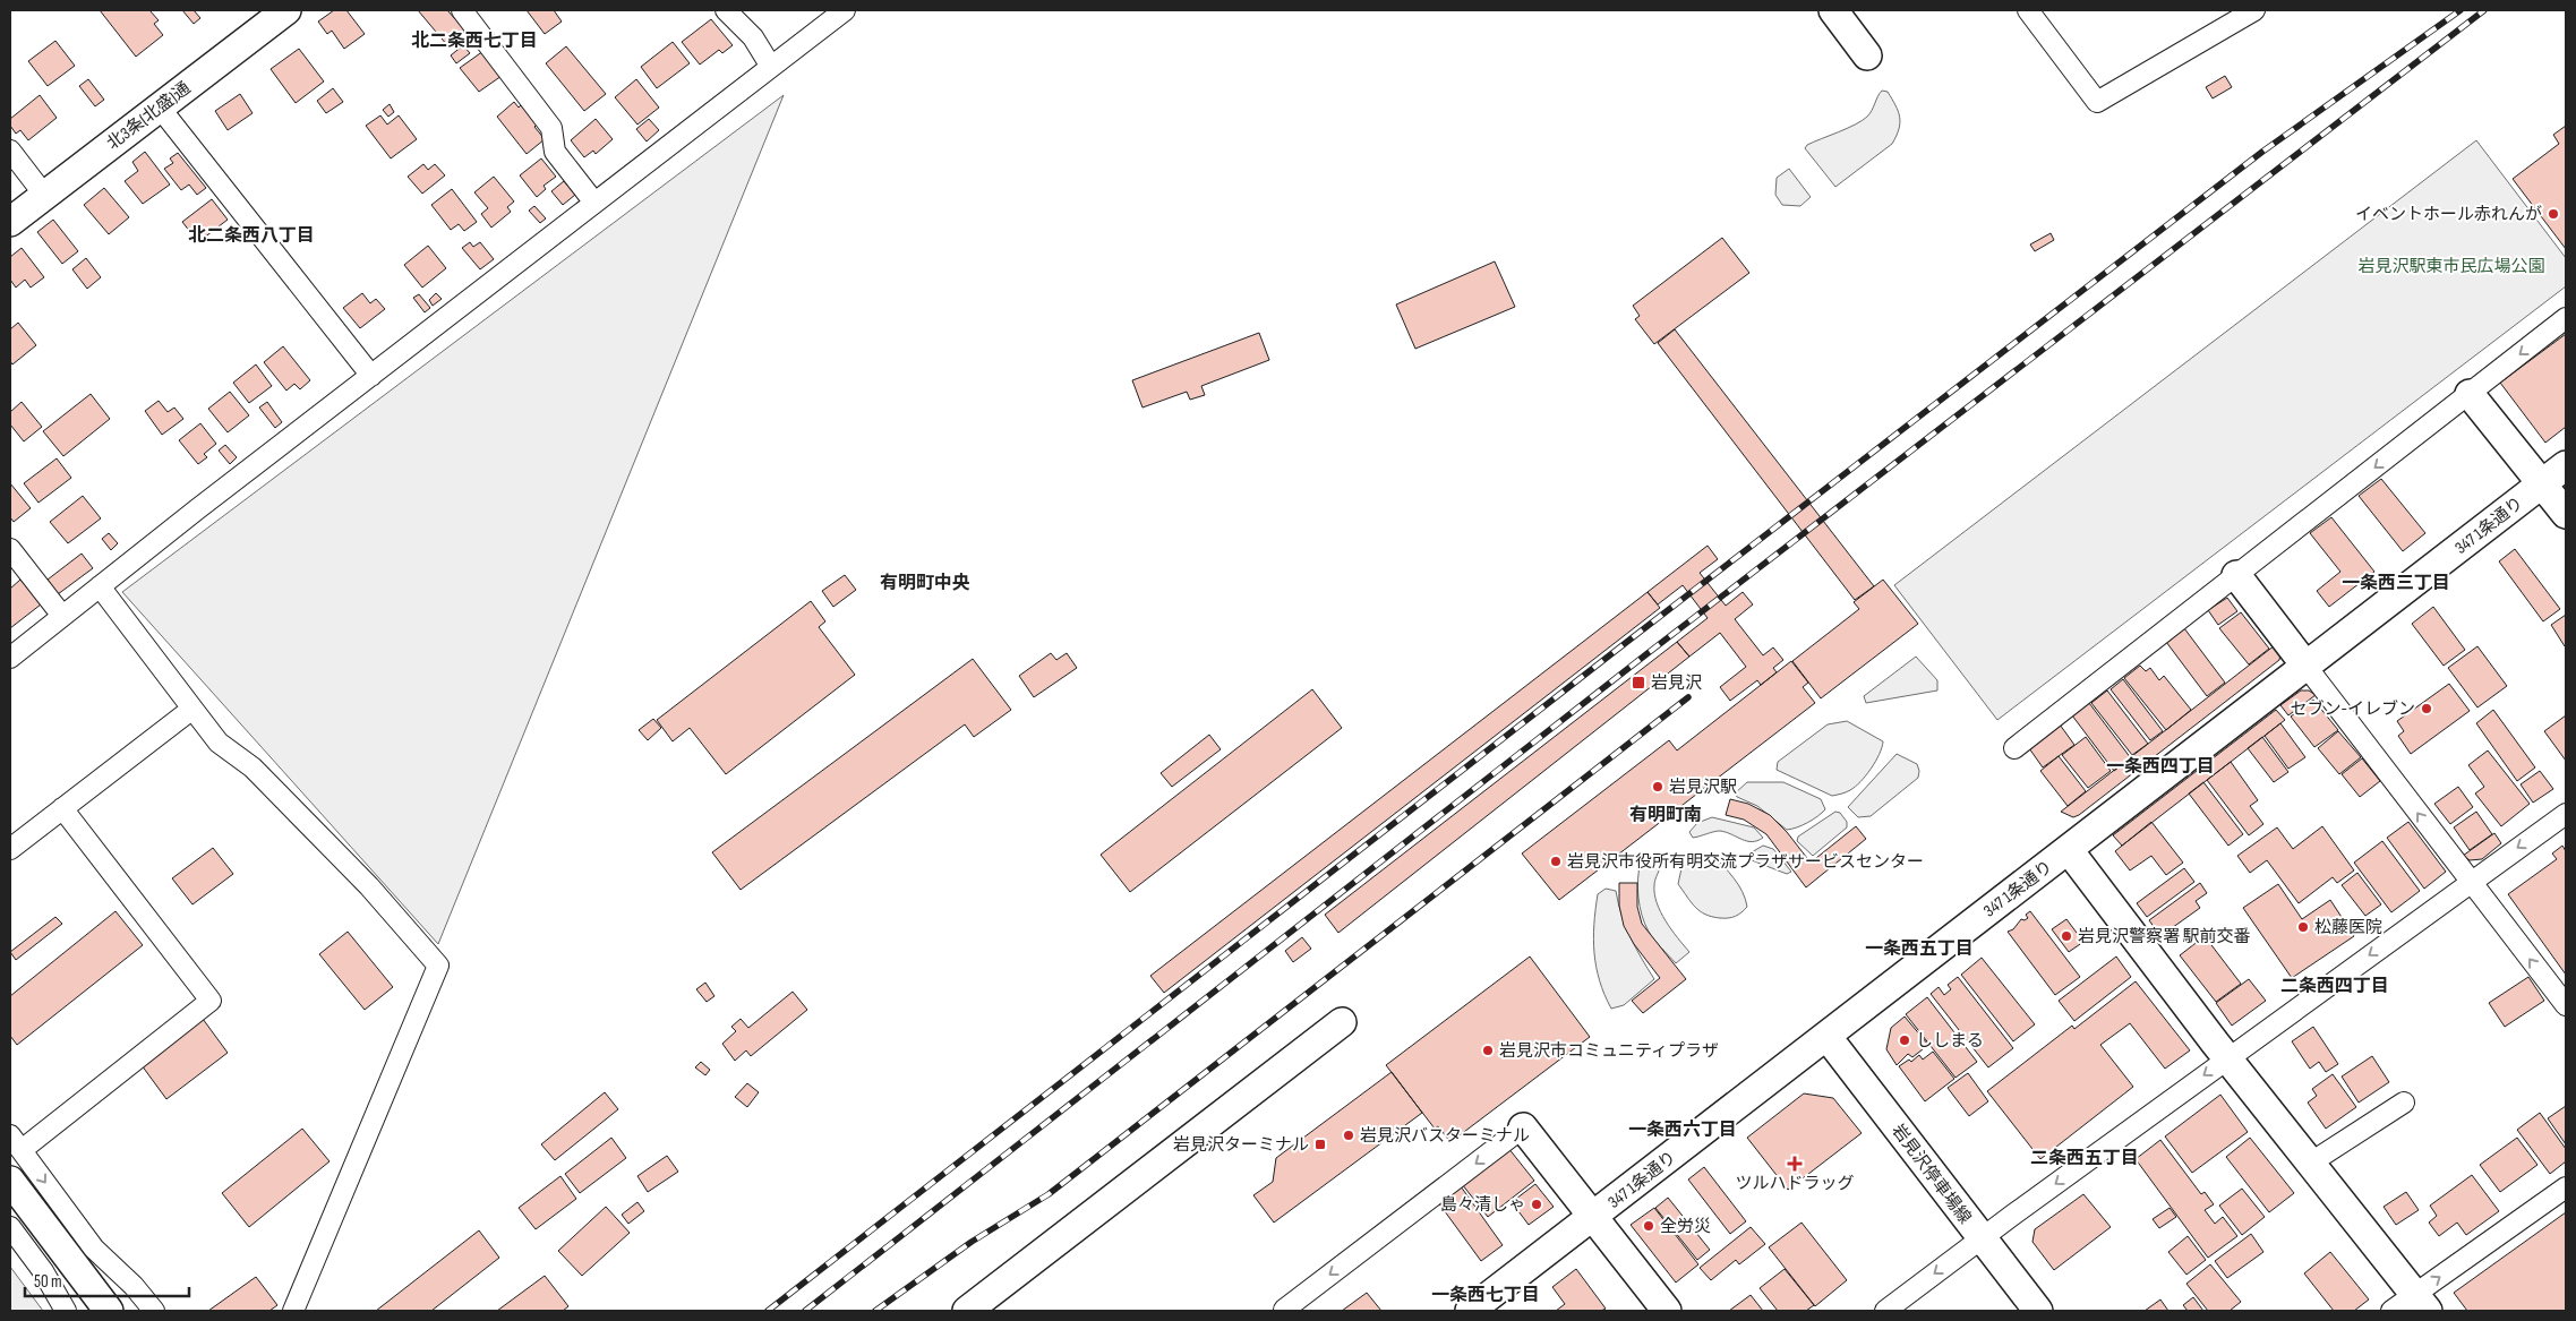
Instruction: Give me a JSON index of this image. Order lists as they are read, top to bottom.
{
  "streets": {
    "street": ["北3条(北盛)通", "347 1条通り", "岩見沢停車場線"]
  },
  "crossings": [
    ["347 1条通り", "岩見沢停車場線"]
  ],
  "districts": [
    "北二条西七丁目",
    "北二条西八丁目",
    "有明町中央",
    "一条西三丁目",
    "一条西四丁目",
    "有明町南",
    "一条西五丁目",
    "二条西四丁目",
    "一条西六丁目",
    "二条西五丁目",
    "一条西七丁目"
  ],
  "parks": ["岩見沢駅東市民広場公園"],
  "places": {
    "other": [
      "イベントホール赤れんが",
      "セブン-イレブン",
      "岩見沢駅",
      "岩見沢市役所有明交流プラザサービスセンター",
      "松藤医院",
      "岩見沢警察署 駅前交番",
      "ししまる",
      "岩見沢市コミュニティプラザ",
      "岩見沢バスターミナル",
      "島々清しゃ",
      "全労災"
    ],
    "transit": ["岩見沢", "岩見沢ターミナル"],
    "health": ["ツルハドラッグ"]
  },
  "scale_bar": "50 m"
}
